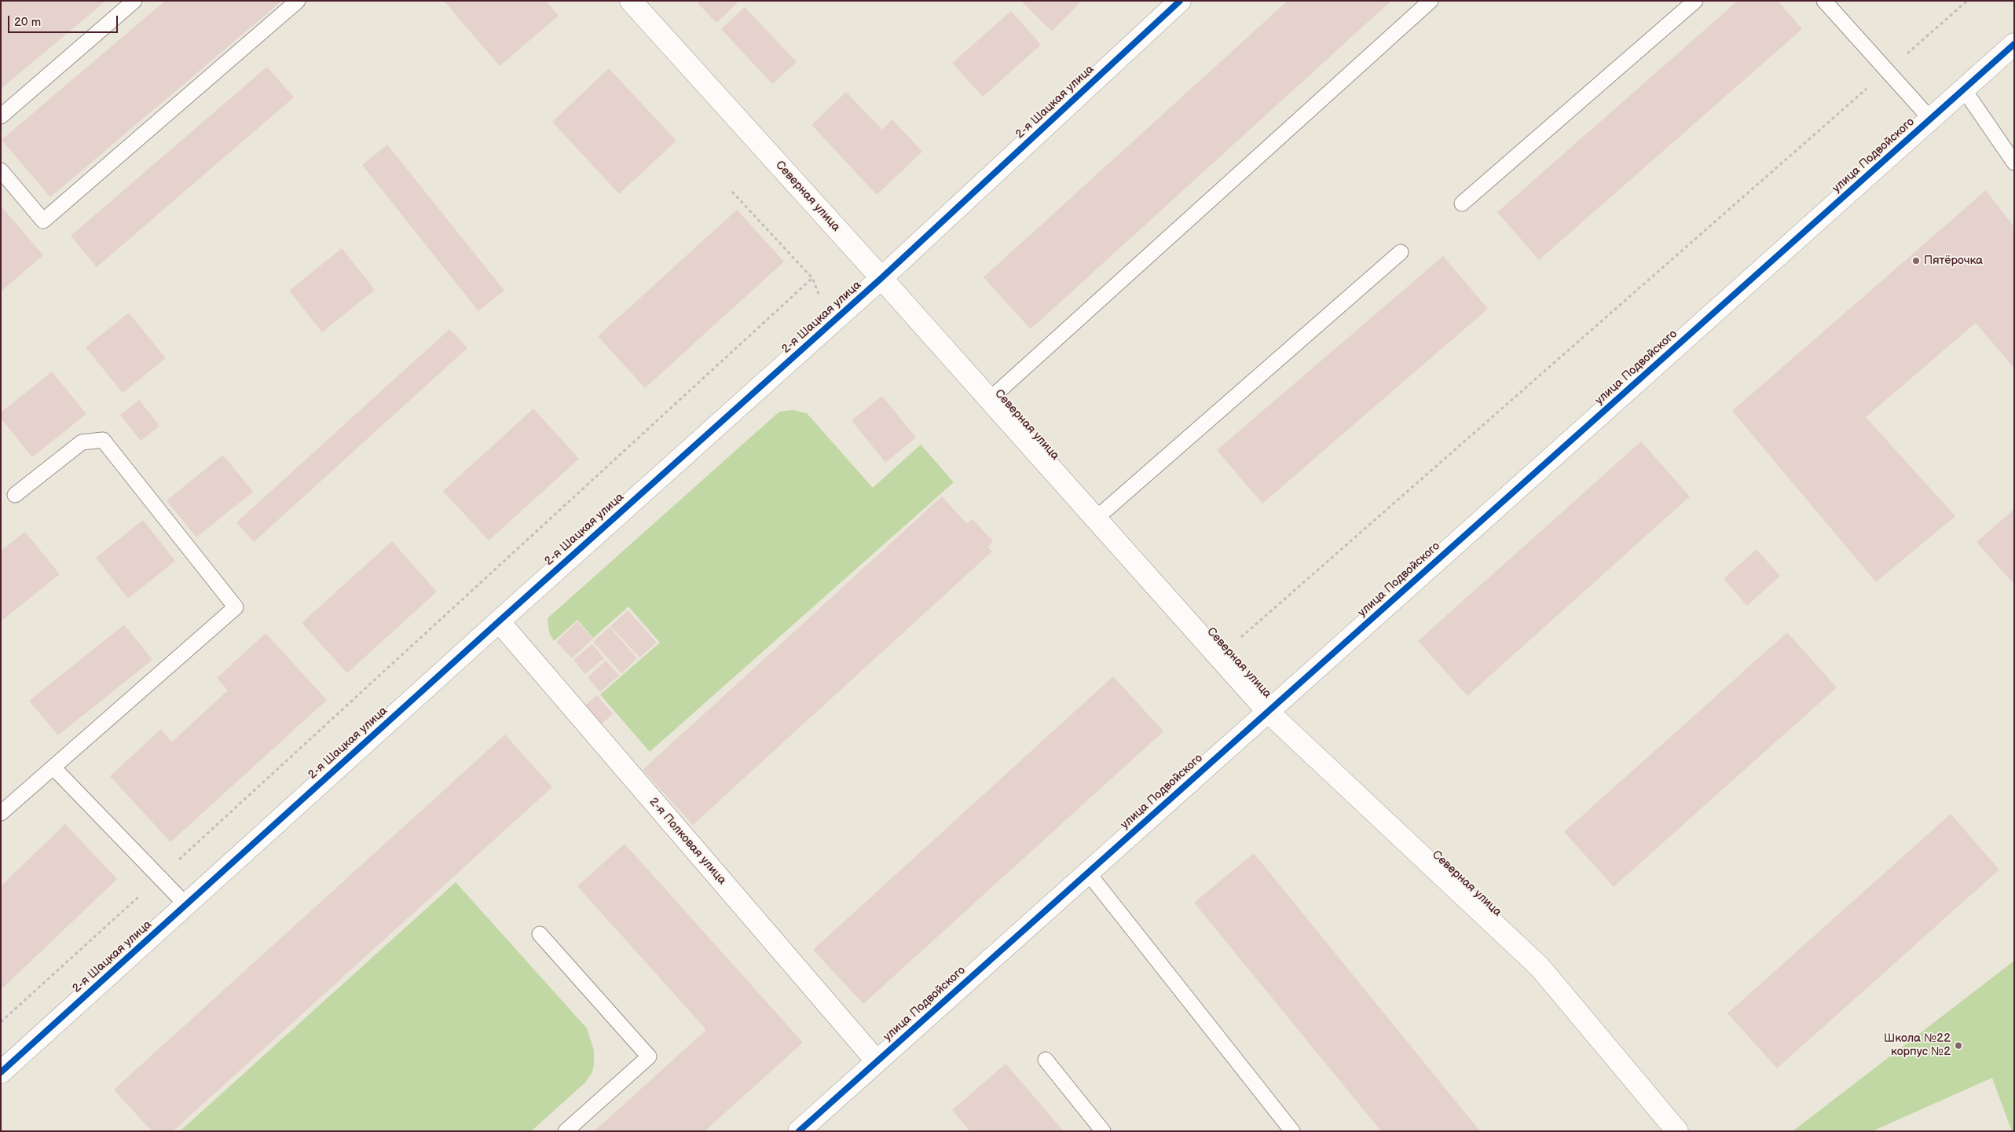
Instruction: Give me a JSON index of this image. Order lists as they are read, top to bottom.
{
  "streets": {
    "street": [
      "2-я Шацкая улица",
      "улица Подвойского",
      "Северная улица",
      "2-я Полковая улица"
    ]
  },
  "crossings": [
    ["2-я Шацкая улица", "Северная улица"],
    ["2-я Шацкая улица", "2-я Полковая улица"],
    ["улица Подвойского", "Северная улица"],
    ["улица Подвойского", "2-я Полковая улица"]
  ],
  "places": ["Пятёрочка", "Школа №22 корпус №2"],
  "scale_bar": "20 m"
}
